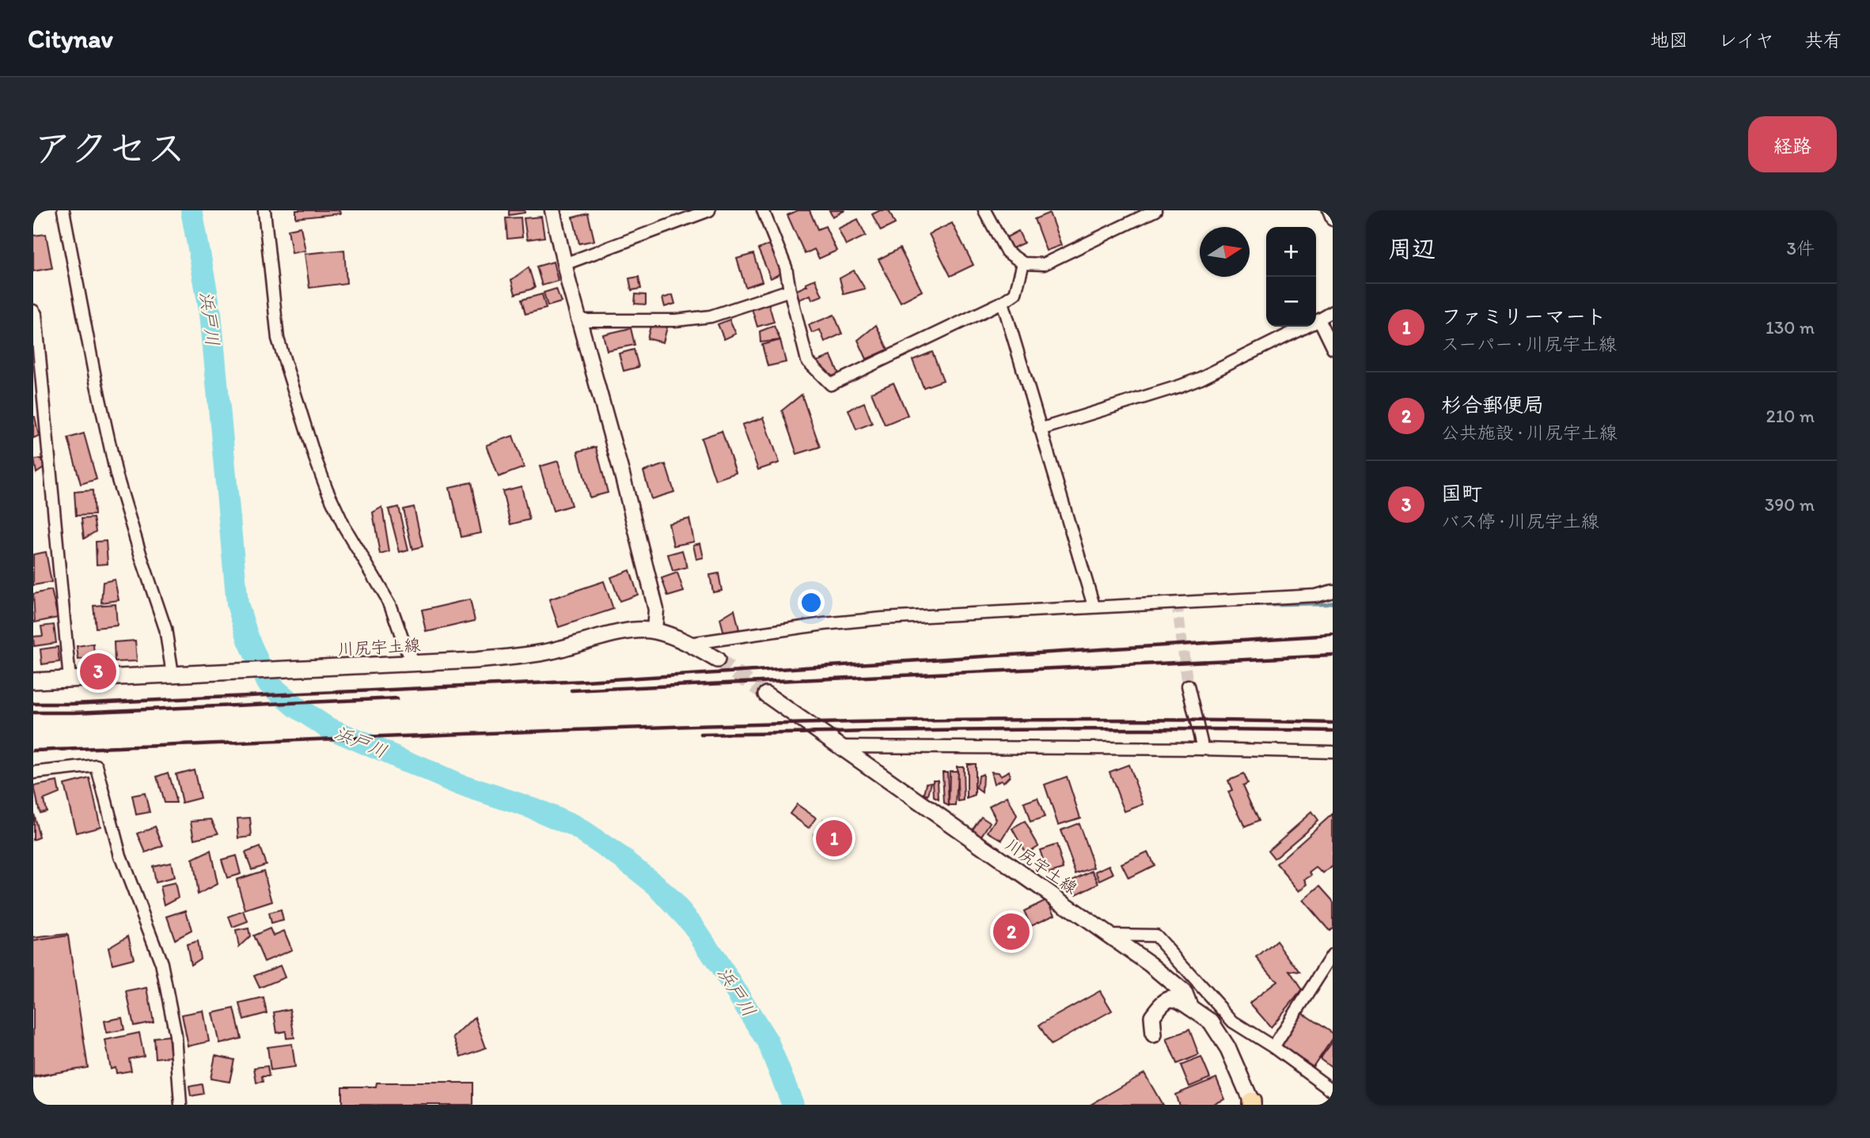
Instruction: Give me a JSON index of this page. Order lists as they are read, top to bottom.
{
  "streets": {
    "main road": ["川尻宇土線"]
  },
  "water": ["浜戸川"],
  "north": "right",
  "page": {
    "header": "Citynav",
    "nav": ["地図", "レイヤ", "共有"],
    "title": "アクセス",
    "buttons": "経路",
    "heading": ["周辺", "3件"],
    "map_buttons": ["+", "−"],
    "list": [
      {
        "mark": "1",
        "name": "ファミリーマート",
        "note": "スーパー · 川尻宇土線",
        "value": "130 m"
      },
      {
        "mark": "2",
        "name": "杉合郵便局",
        "note": "公共施設 · 川尻宇土線",
        "value": "210 m"
      },
      {
        "mark": "3",
        "name": "国町",
        "note": "バス停 · 川尻宇土線",
        "value": "390 m"
      }
    ],
    "pins": ["3", "1", "2"]
  }
}
